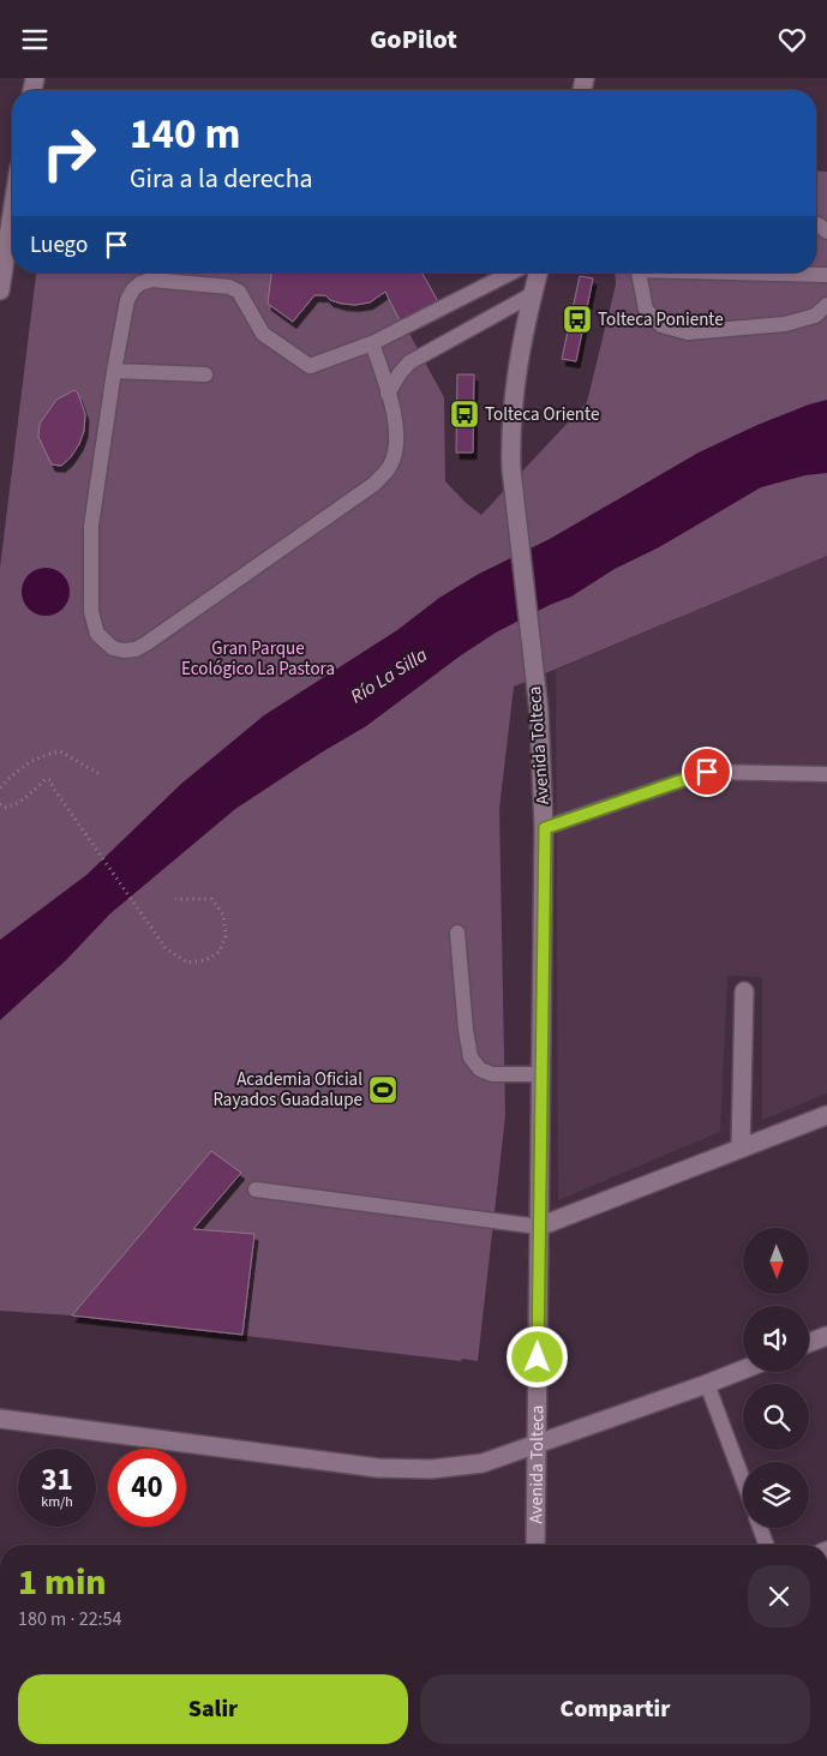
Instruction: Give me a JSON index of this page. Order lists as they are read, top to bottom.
{
  "streets": {
    "street": ["Avenida Tolteca"]
  },
  "water": ["Río La Silla"],
  "parks": ["Gran Parque Ecológico La Pastora"],
  "places": {
    "bus stop": ["Tolteca Poniente", "Tolteca Oriente"],
    "sports": ["Academia Oficial Rayados Guadalupe"]
  },
  "north": "bottom",
  "page": {
    "header": "GoPilot",
    "turn": ["140 m", "Gira a la derecha"],
    "then": "Luego",
    "speed": "31 km/h",
    "limit": "40",
    "heading": ["1 min", "180 m · 22:54"],
    "buttons": ["Salir", "Compartir"]
  }
}
